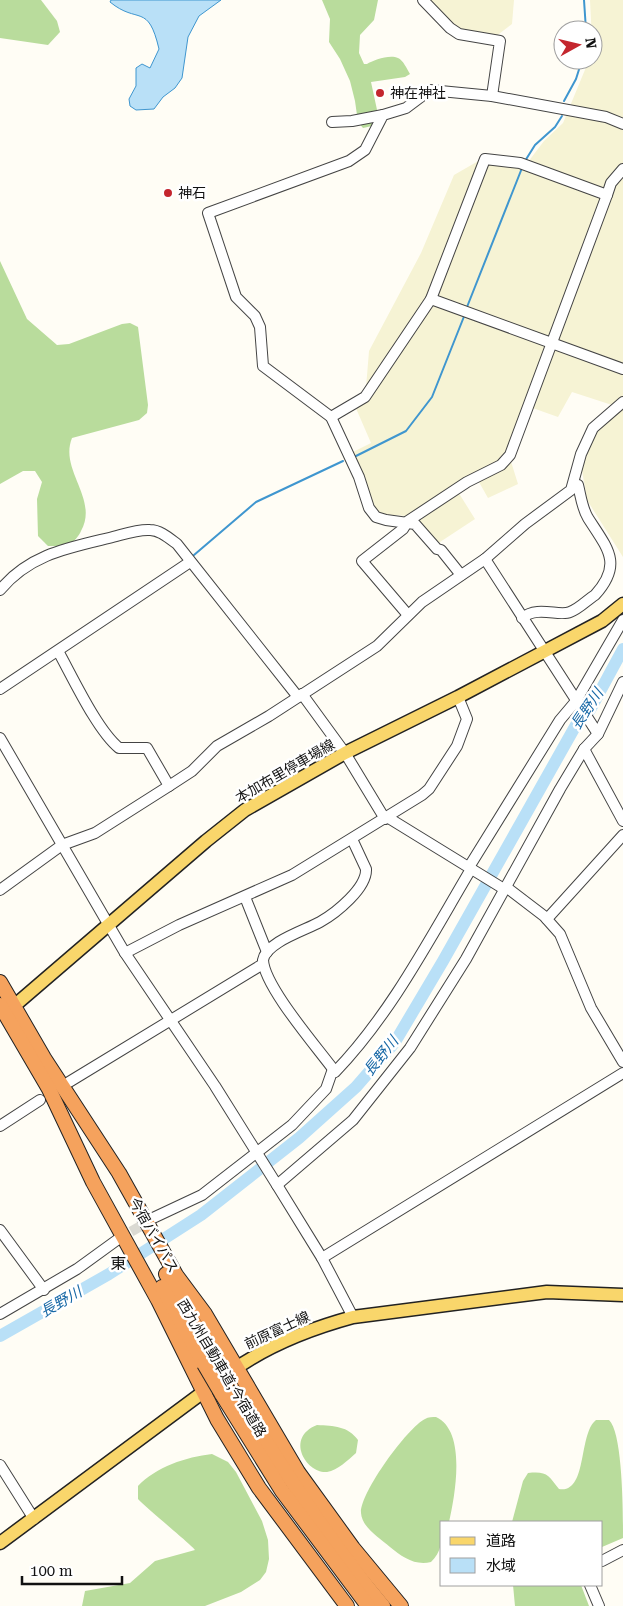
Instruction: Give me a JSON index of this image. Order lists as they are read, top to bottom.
{
  "streets": {
    "highway": ["今宿バイパス", "西九州自動車道;今宿道路"],
    "main road": ["本加布里停車場線", "前原富士線"]
  },
  "crossings": [
    ["本加布里停車場線", "今宿バイパス"],
    ["今宿バイパス", "前原富士線"],
    ["今宿バイパス", "西九州自動車道;今宿道路"]
  ],
  "districts": ["東"],
  "water": ["長野川"],
  "places": ["神在神社", "神石"],
  "legend": ["道路", "水域"],
  "scale_bar": "100 m",
  "north": "right"
}
